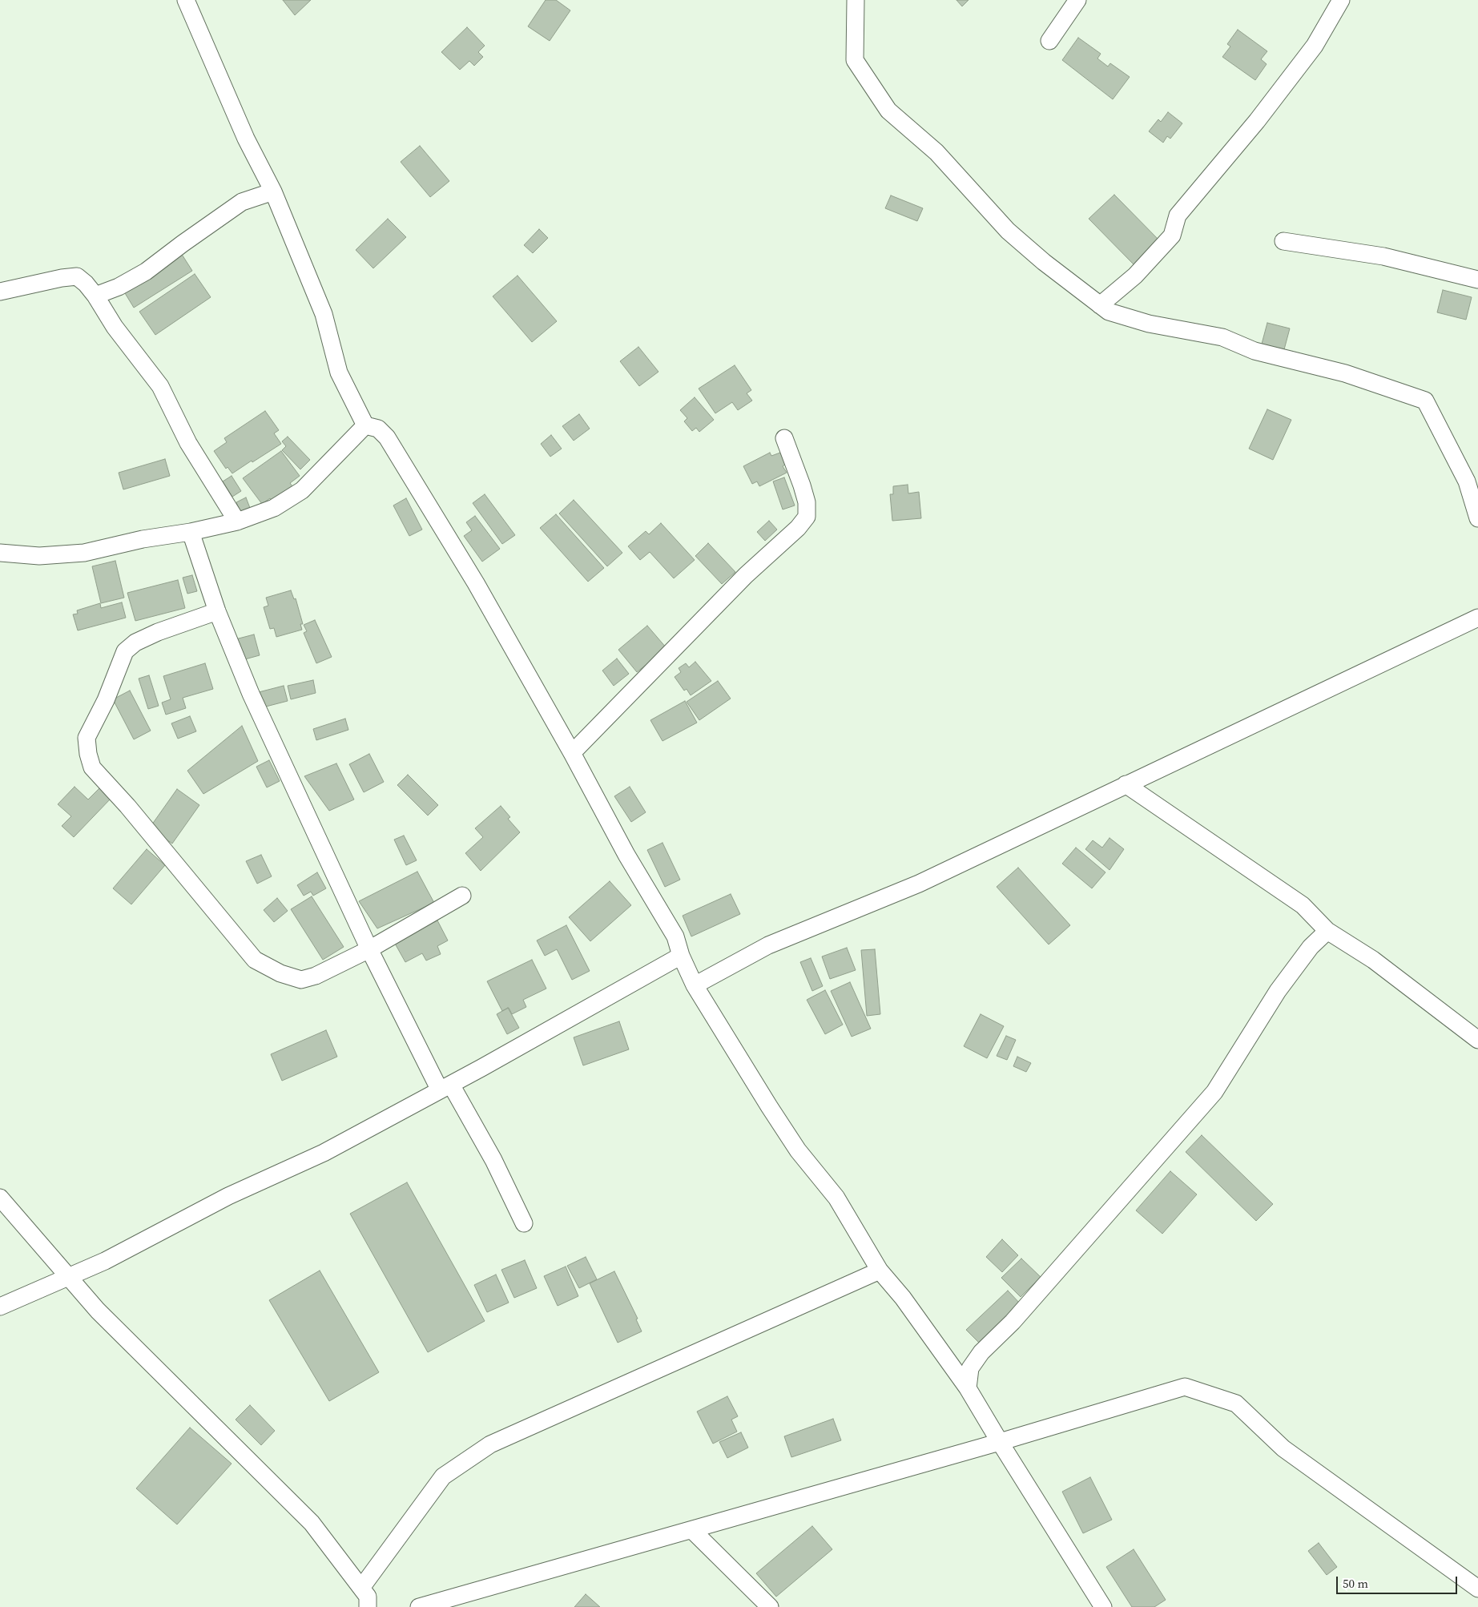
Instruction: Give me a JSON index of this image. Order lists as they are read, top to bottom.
{
  "scale_bar": "50 m"
}
